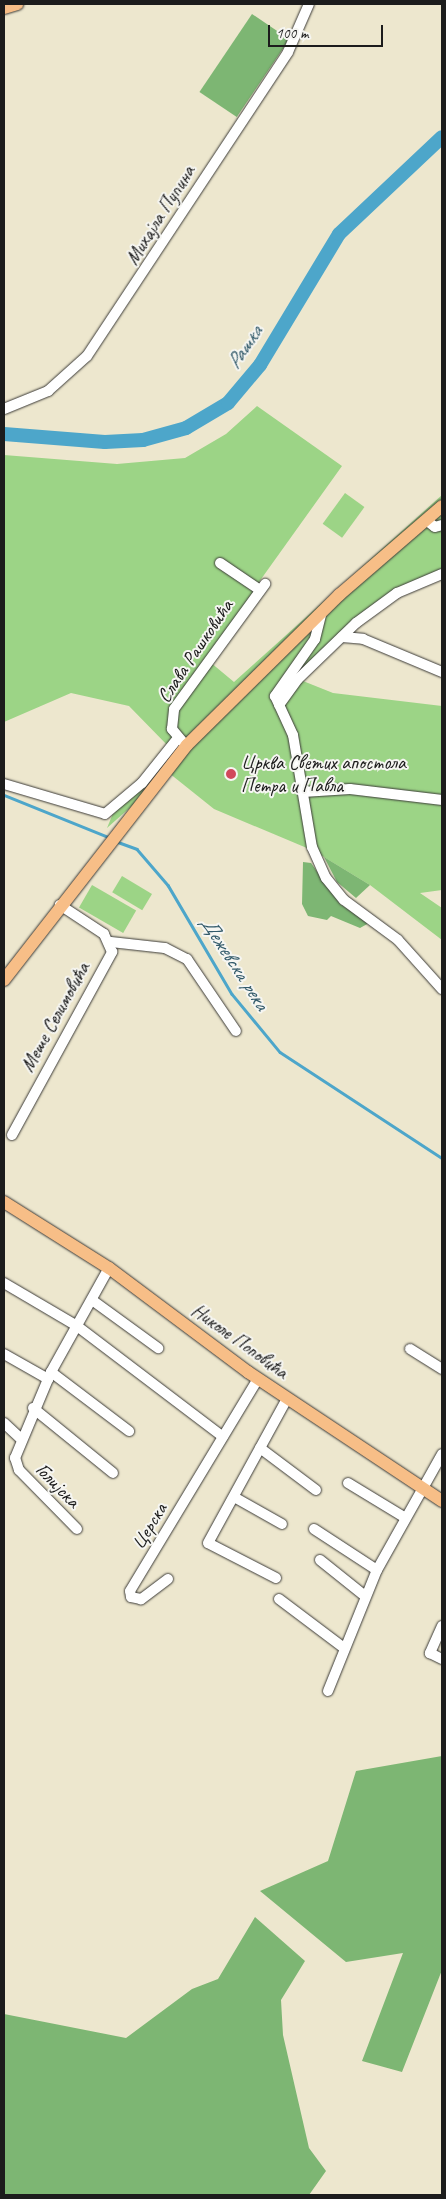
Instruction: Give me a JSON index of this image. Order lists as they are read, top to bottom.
{
  "streets": {
    "main road": ["Николе Поповића"],
    "street": [
      "Михајла Пупина",
      "Слава Рашковића",
      "Меше Селимовића",
      "Голијска",
      "Церска"
    ]
  },
  "crossings": [
    ["Николе Поповића", "Голијска"],
    ["Николе Поповића", "Церска"]
  ],
  "water": ["Рашка", "Дежевска река"],
  "places": ["Црква Светих апостола Петра и Павла"],
  "scale_bar": "100 m"
}
